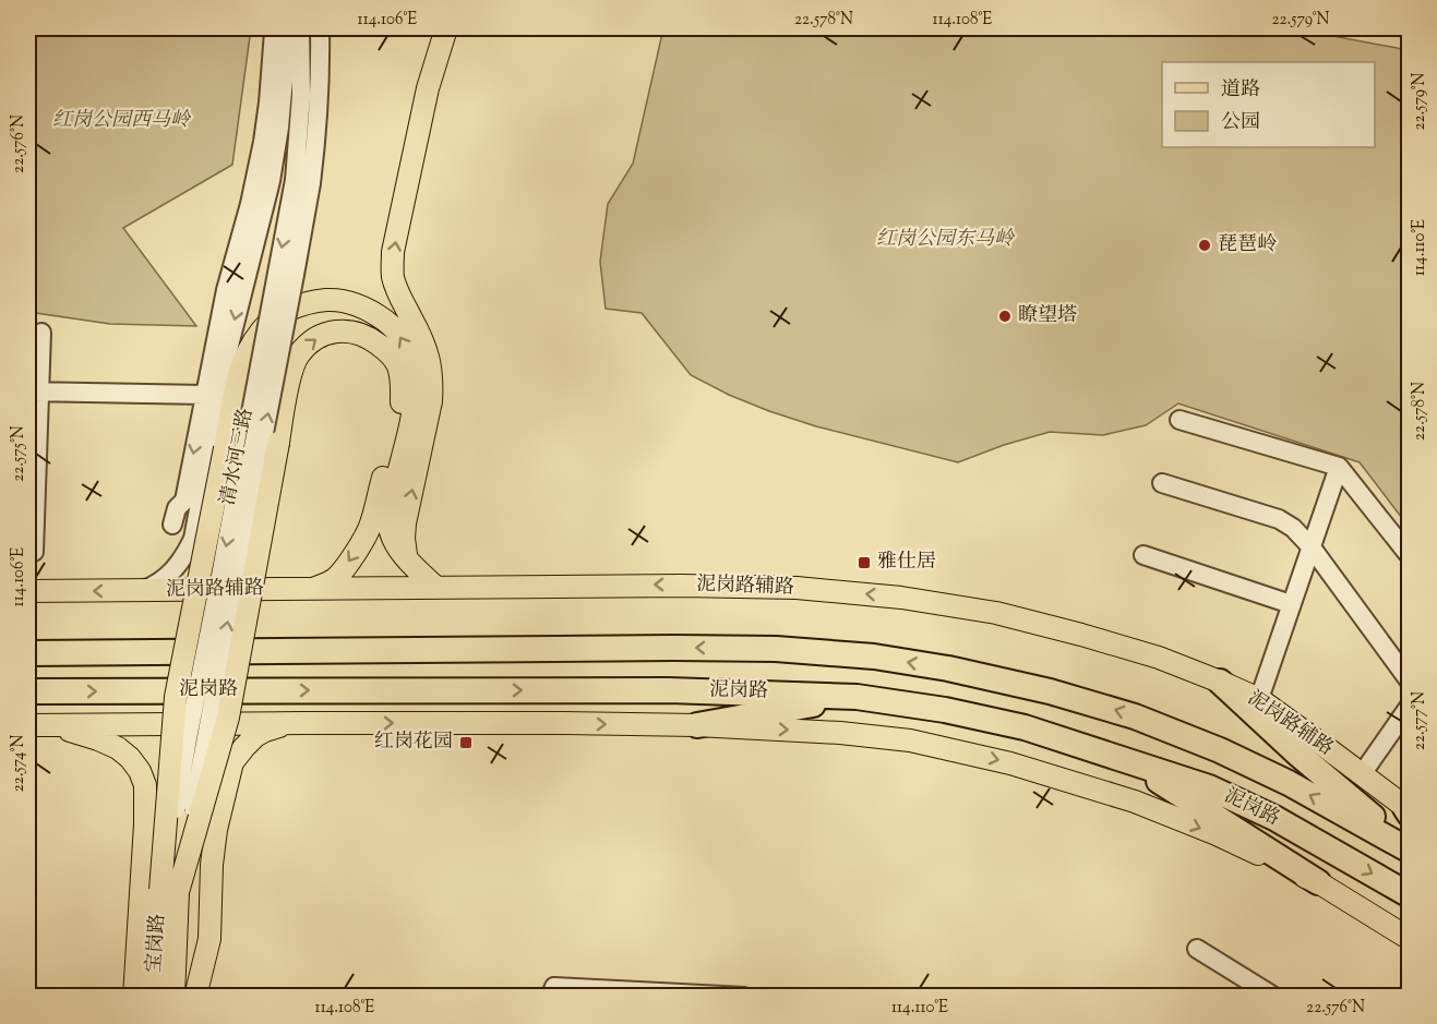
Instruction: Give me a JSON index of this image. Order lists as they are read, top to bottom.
{
  "streets": {
    "highway": ["泥岗路"],
    "main road": ["泥岗路辅路", "宝岗路"],
    "street": ["清水河三路"]
  },
  "crossings": [
    ["清水河三路", "宝岗路"]
  ],
  "parks": ["红岗公园西马岭", "红岗公园东马岭"],
  "places": {
    "other": ["琵琶岭", "瞭望塔"],
    "transit": ["雅仕居", "红岗花园"]
  },
  "legend": ["道路", "公园"],
  "coordinates": [
    "114.106°E",
    "22.578°N",
    "114.108°E",
    "22.579°N",
    "22.576°N",
    "114.110°E",
    "22.575°N",
    "22.577°N",
    "22.574°N"
  ]
}
